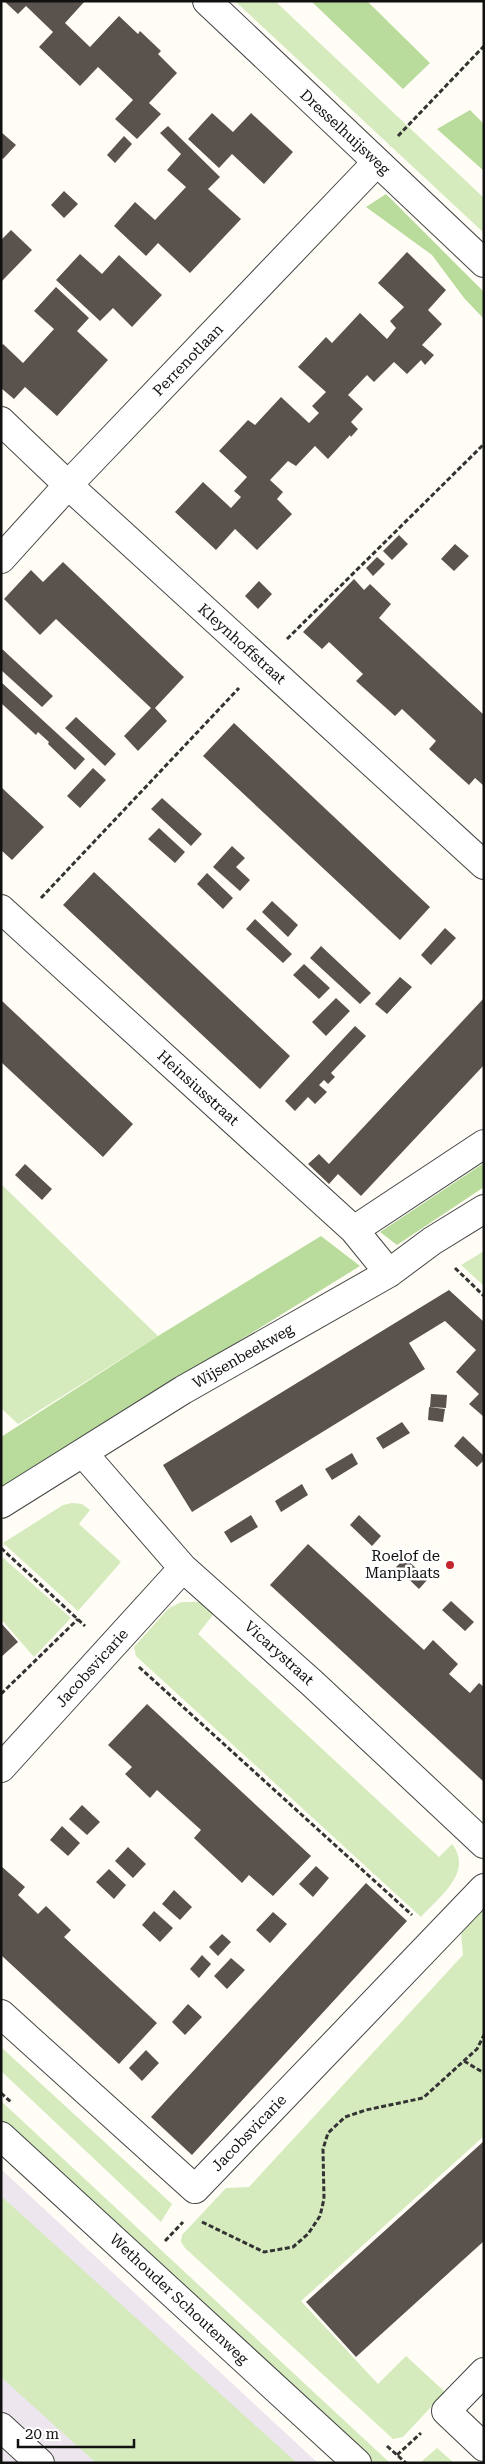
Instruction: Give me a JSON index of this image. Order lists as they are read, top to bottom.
{
  "streets": {
    "street": [
      "Dresselhuijsweg",
      "Perrenotlaan",
      "Kleynhoffstraat",
      "Heinsiusstraat",
      "Wijsenbeekweg",
      "Vicarystraat",
      "Jacobsvicarie",
      "Wethouder Schoutenweg"
    ]
  },
  "crossings": [
    ["Dresselhuijsweg", "Perrenotlaan"],
    ["Perrenotlaan", "Kleynhoffstraat"],
    ["Heinsiusstraat", "Wijsenbeekweg"],
    ["Wijsenbeekweg", "Vicarystraat"],
    ["Vicarystraat", "Jacobsvicarie"]
  ],
  "places": ["Roelof de Manplaats"],
  "scale_bar": "20 m"
}
